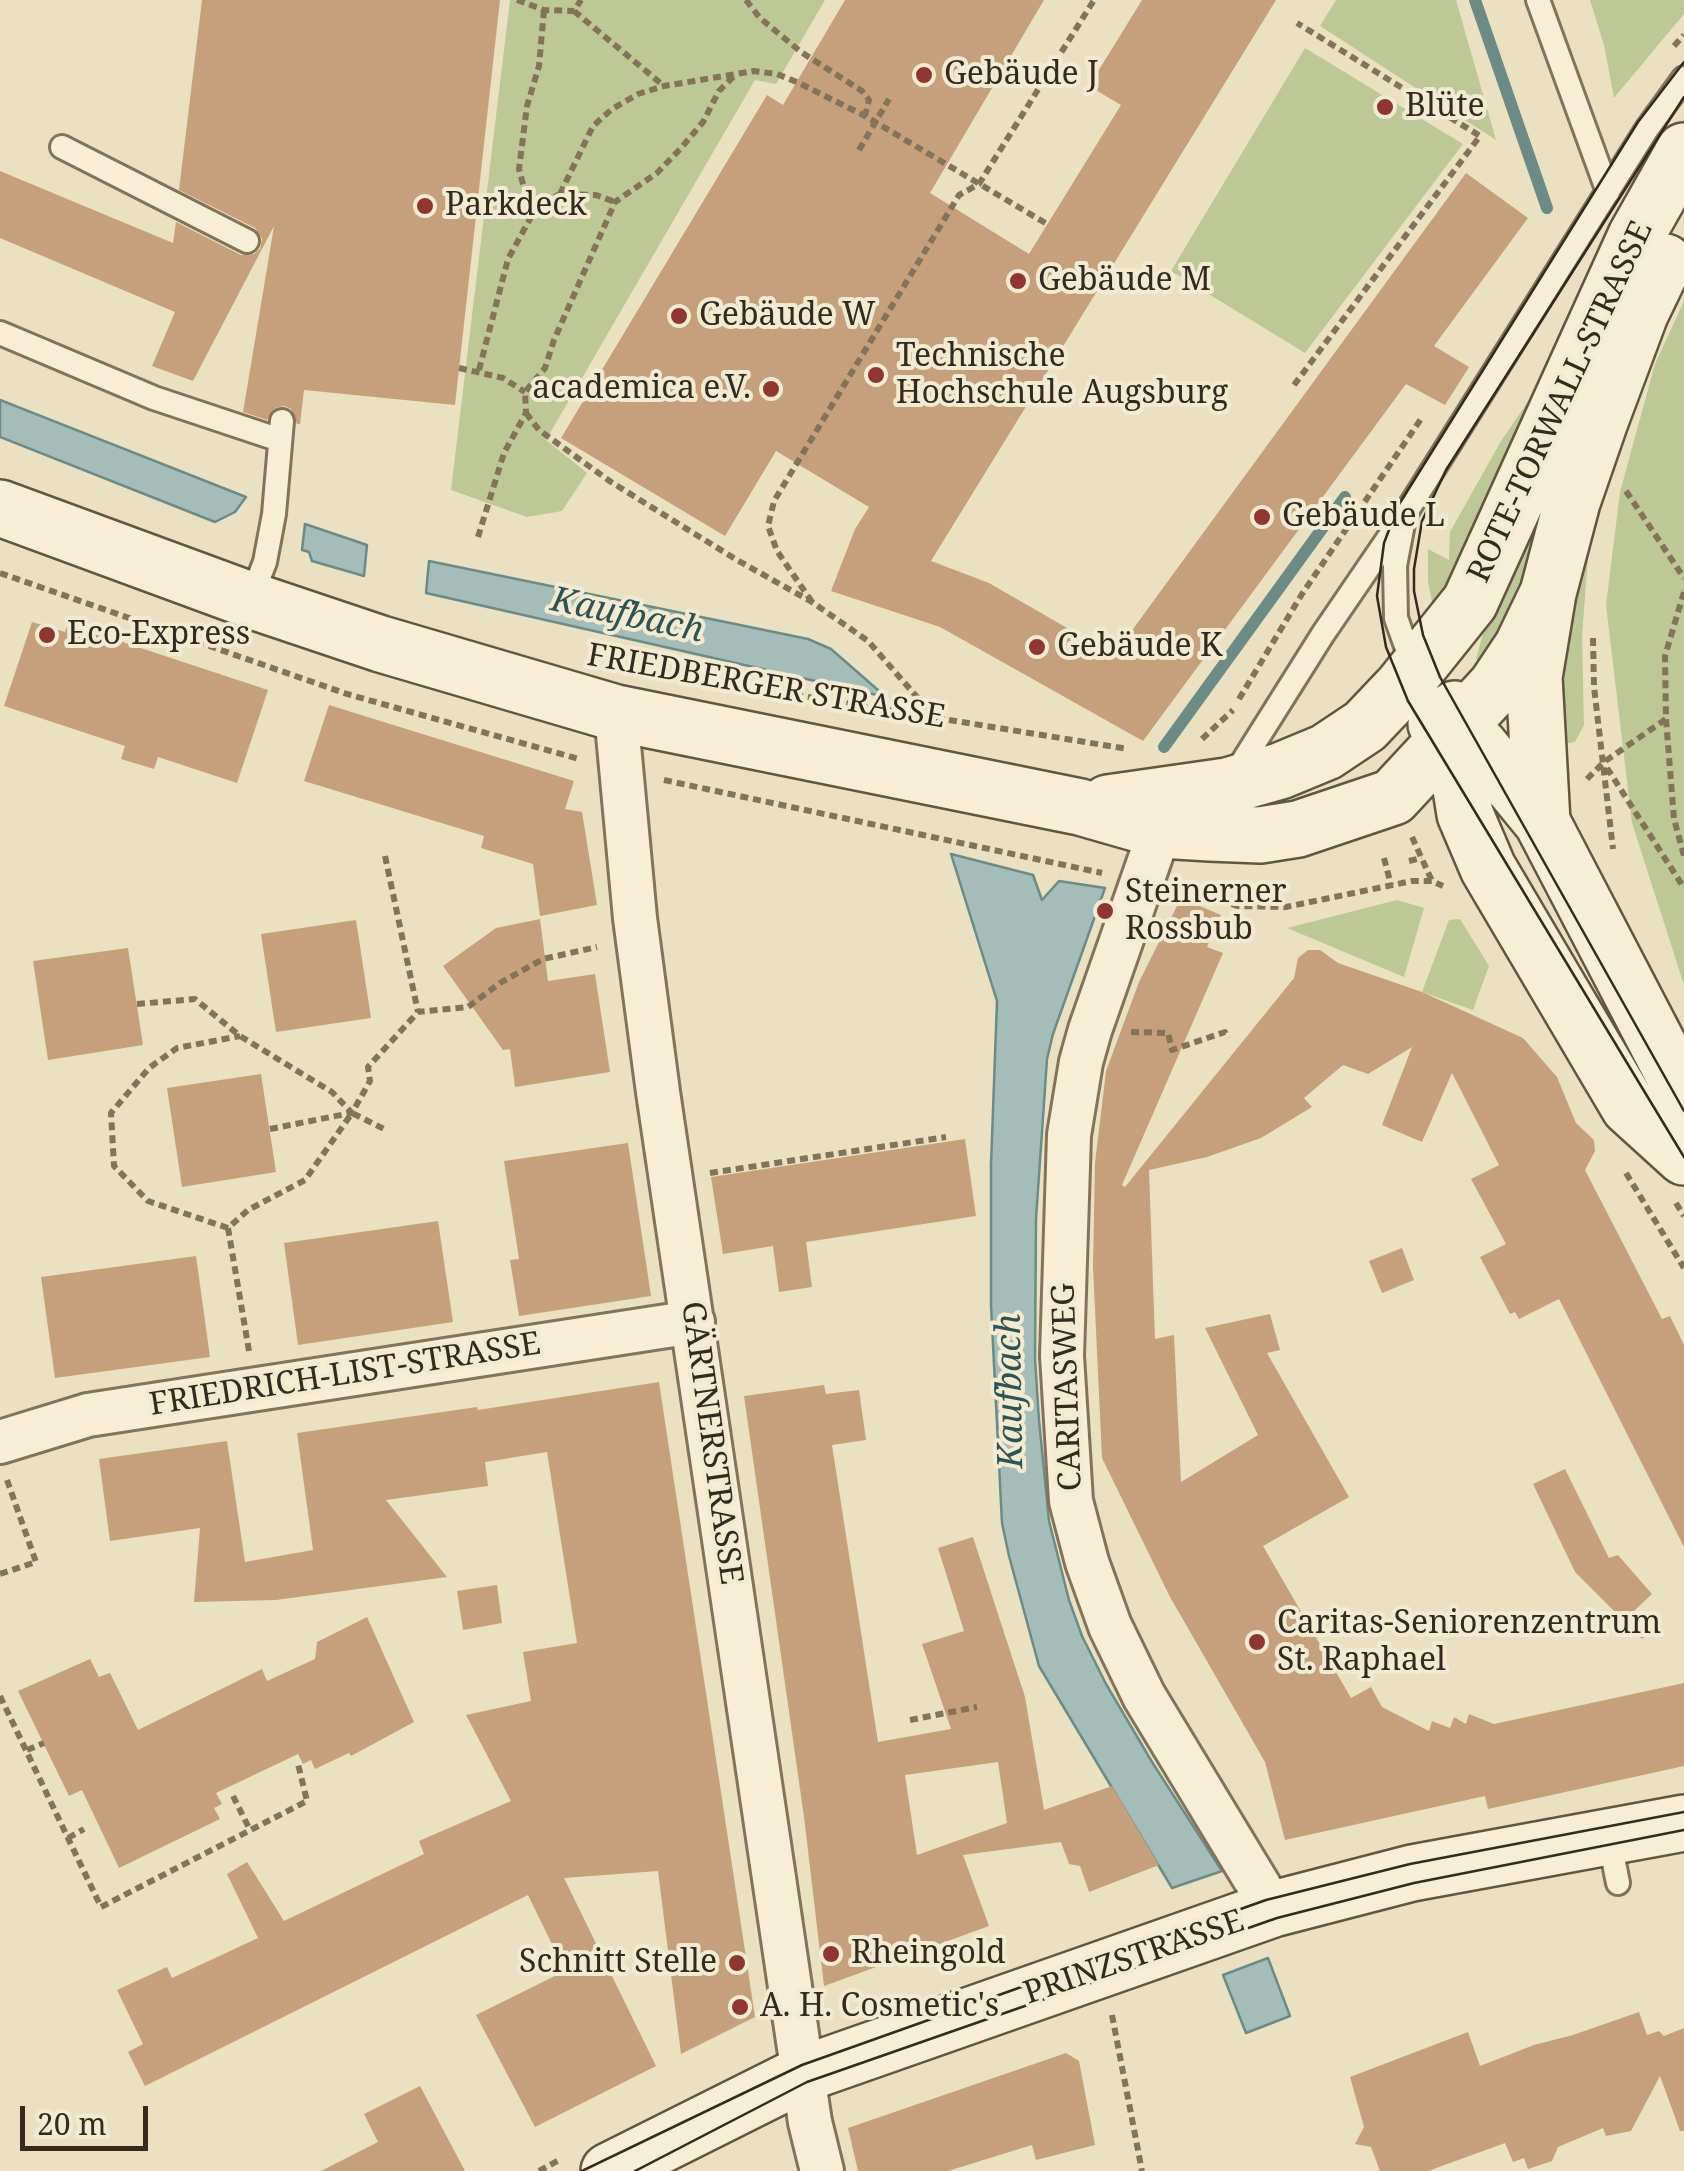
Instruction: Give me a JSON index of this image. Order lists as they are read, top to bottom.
{
  "streets": {
    "main road": ["ROTE-TORWALL-STRASSE", "FRIEDBERGER STRASSE", "PRINZSTRASSE"],
    "street": ["FRIEDRICH-LIST-STRASSE", "CARITASWEG", "GÄRTNERSTRASSE"]
  },
  "crossings": [
    ["ROTE-TORWALL-STRASSE", "FRIEDBERGER STRASSE"],
    ["FRIEDBERGER STRASSE", "CARITASWEG"],
    ["FRIEDBERGER STRASSE", "GÄRTNERSTRASSE"],
    ["FRIEDRICH-LIST-STRASSE", "GÄRTNERSTRASSE"],
    ["CARITASWEG", "PRINZSTRASSE"],
    ["GÄRTNERSTRASSE", "PRINZSTRASSE"]
  ],
  "water": ["Kaufbach"],
  "places": [
    "Gebäude J",
    "Blüte",
    "Parkdeck",
    "Gebäude M",
    "Gebäude W",
    "Technische Hochschule Augsburg",
    "academica e.V.",
    "Gebäude L",
    "Eco-Express",
    "Gebäude K",
    "Steinerner Rossbub",
    "Caritas-Seniorenzentrum St. Raphael",
    "Rheingold",
    "Schnitt Stelle",
    "A. H. Cosmetic's"
  ],
  "scale_bar": "20 m"
}
